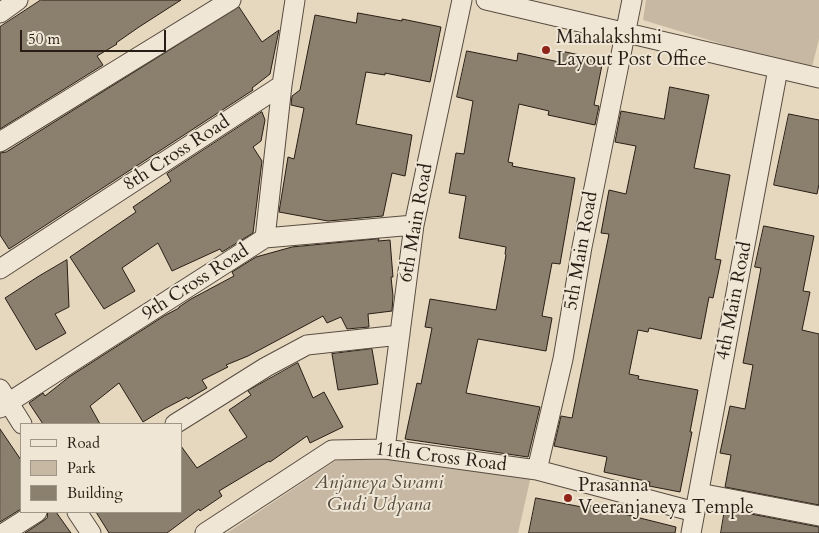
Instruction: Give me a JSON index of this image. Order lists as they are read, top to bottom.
{
  "streets": {
    "street": [
      "8th Cross Road",
      "6th Main Road",
      "5th Main Road",
      "9th Cross Road",
      "4th Main Road",
      "11th Cross Road"
    ]
  },
  "crossings": [
    ["6th Main Road", "9th Cross Road"],
    ["6th Main Road", "11th Cross Road"],
    ["5th Main Road", "11th Cross Road"],
    ["4th Main Road", "11th Cross Road"]
  ],
  "parks": ["Anjaneya Swami Gudi Udyana"],
  "places": ["Mahalakshmi Layout Post Office", "Prasanna Veeranjaneya Temple"],
  "legend": ["Road", "Park", "Building"],
  "scale_bar": "50 m"
}
